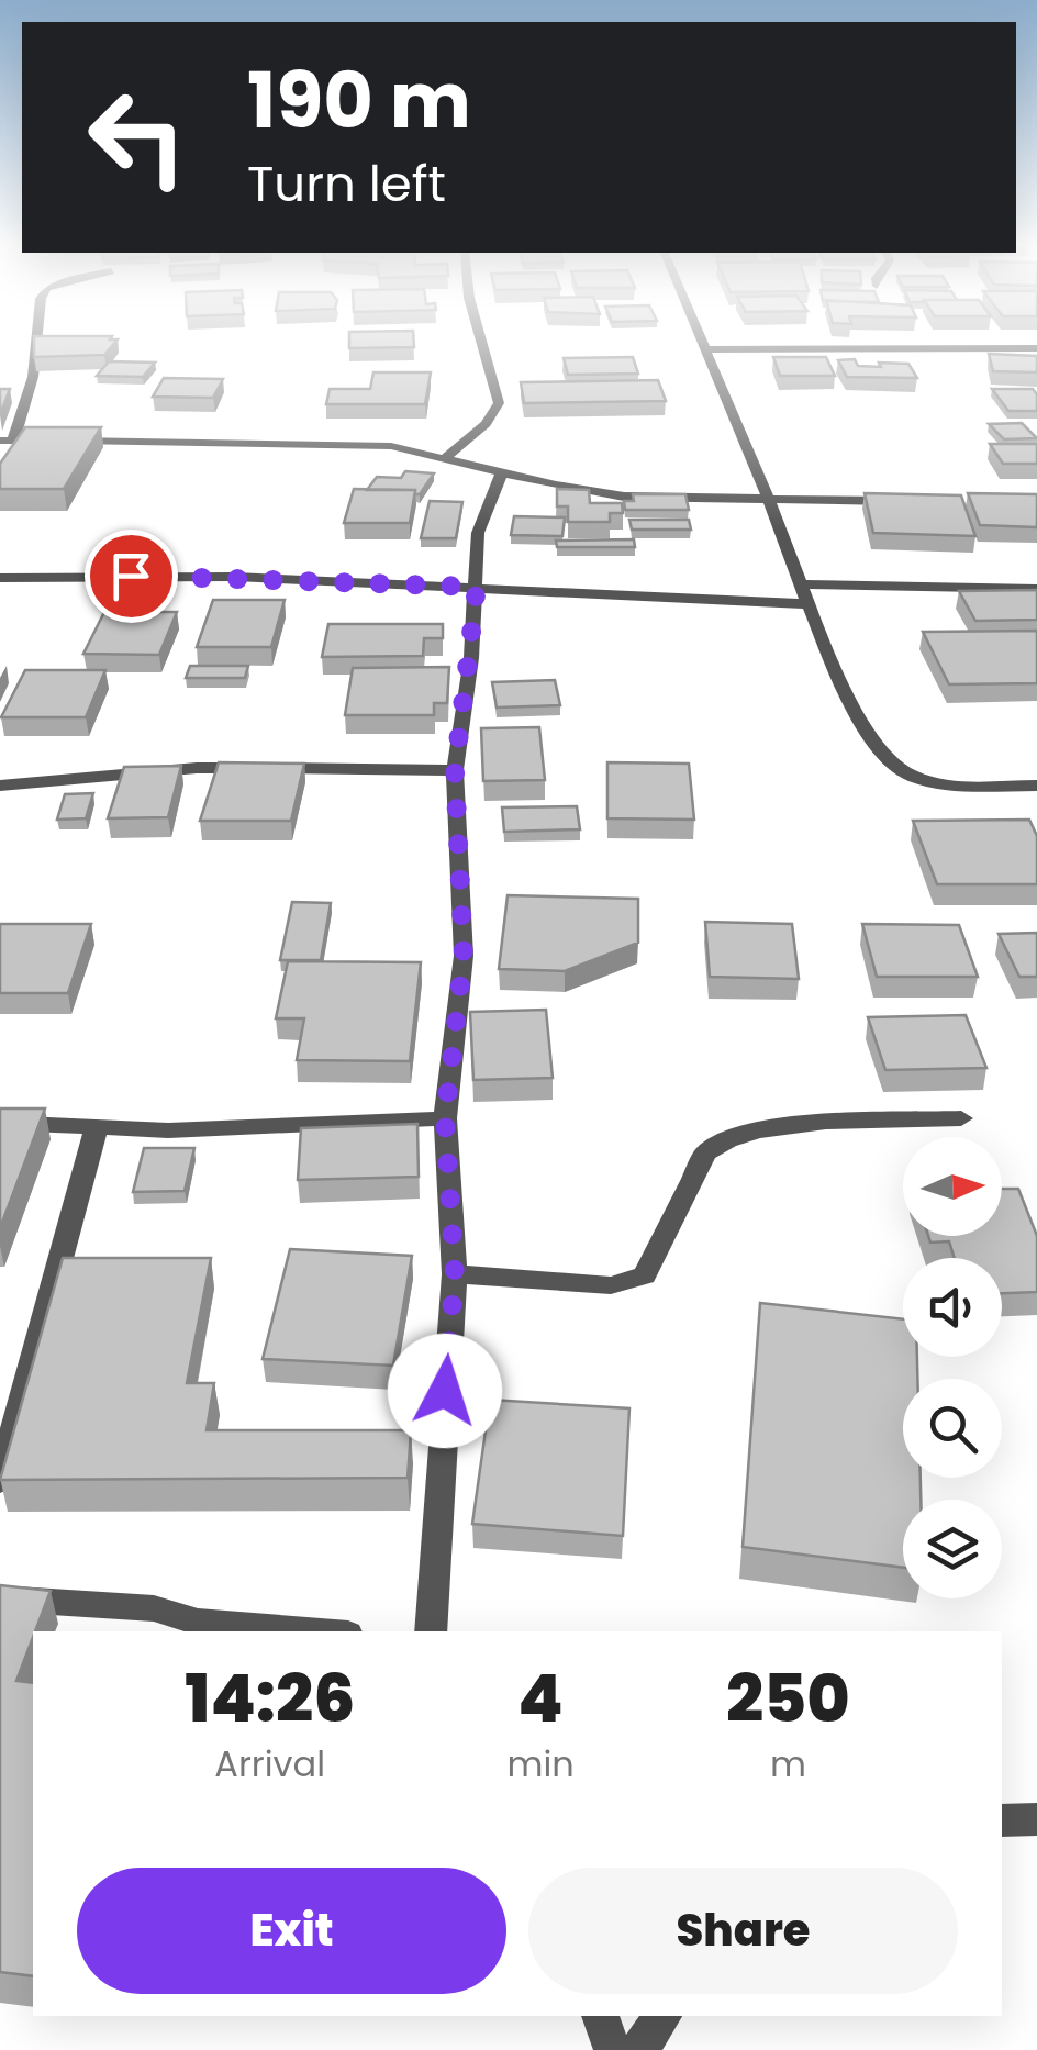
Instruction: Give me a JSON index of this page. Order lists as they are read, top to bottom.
{
  "north": "right",
  "page": {
    "turn": ["190 m", "Turn left"],
    "eta": [
      "14:26",
      "Arrival",
      "4",
      "min",
      "250",
      "m"
    ],
    "buttons": ["Exit", "Share"]
  }
}
